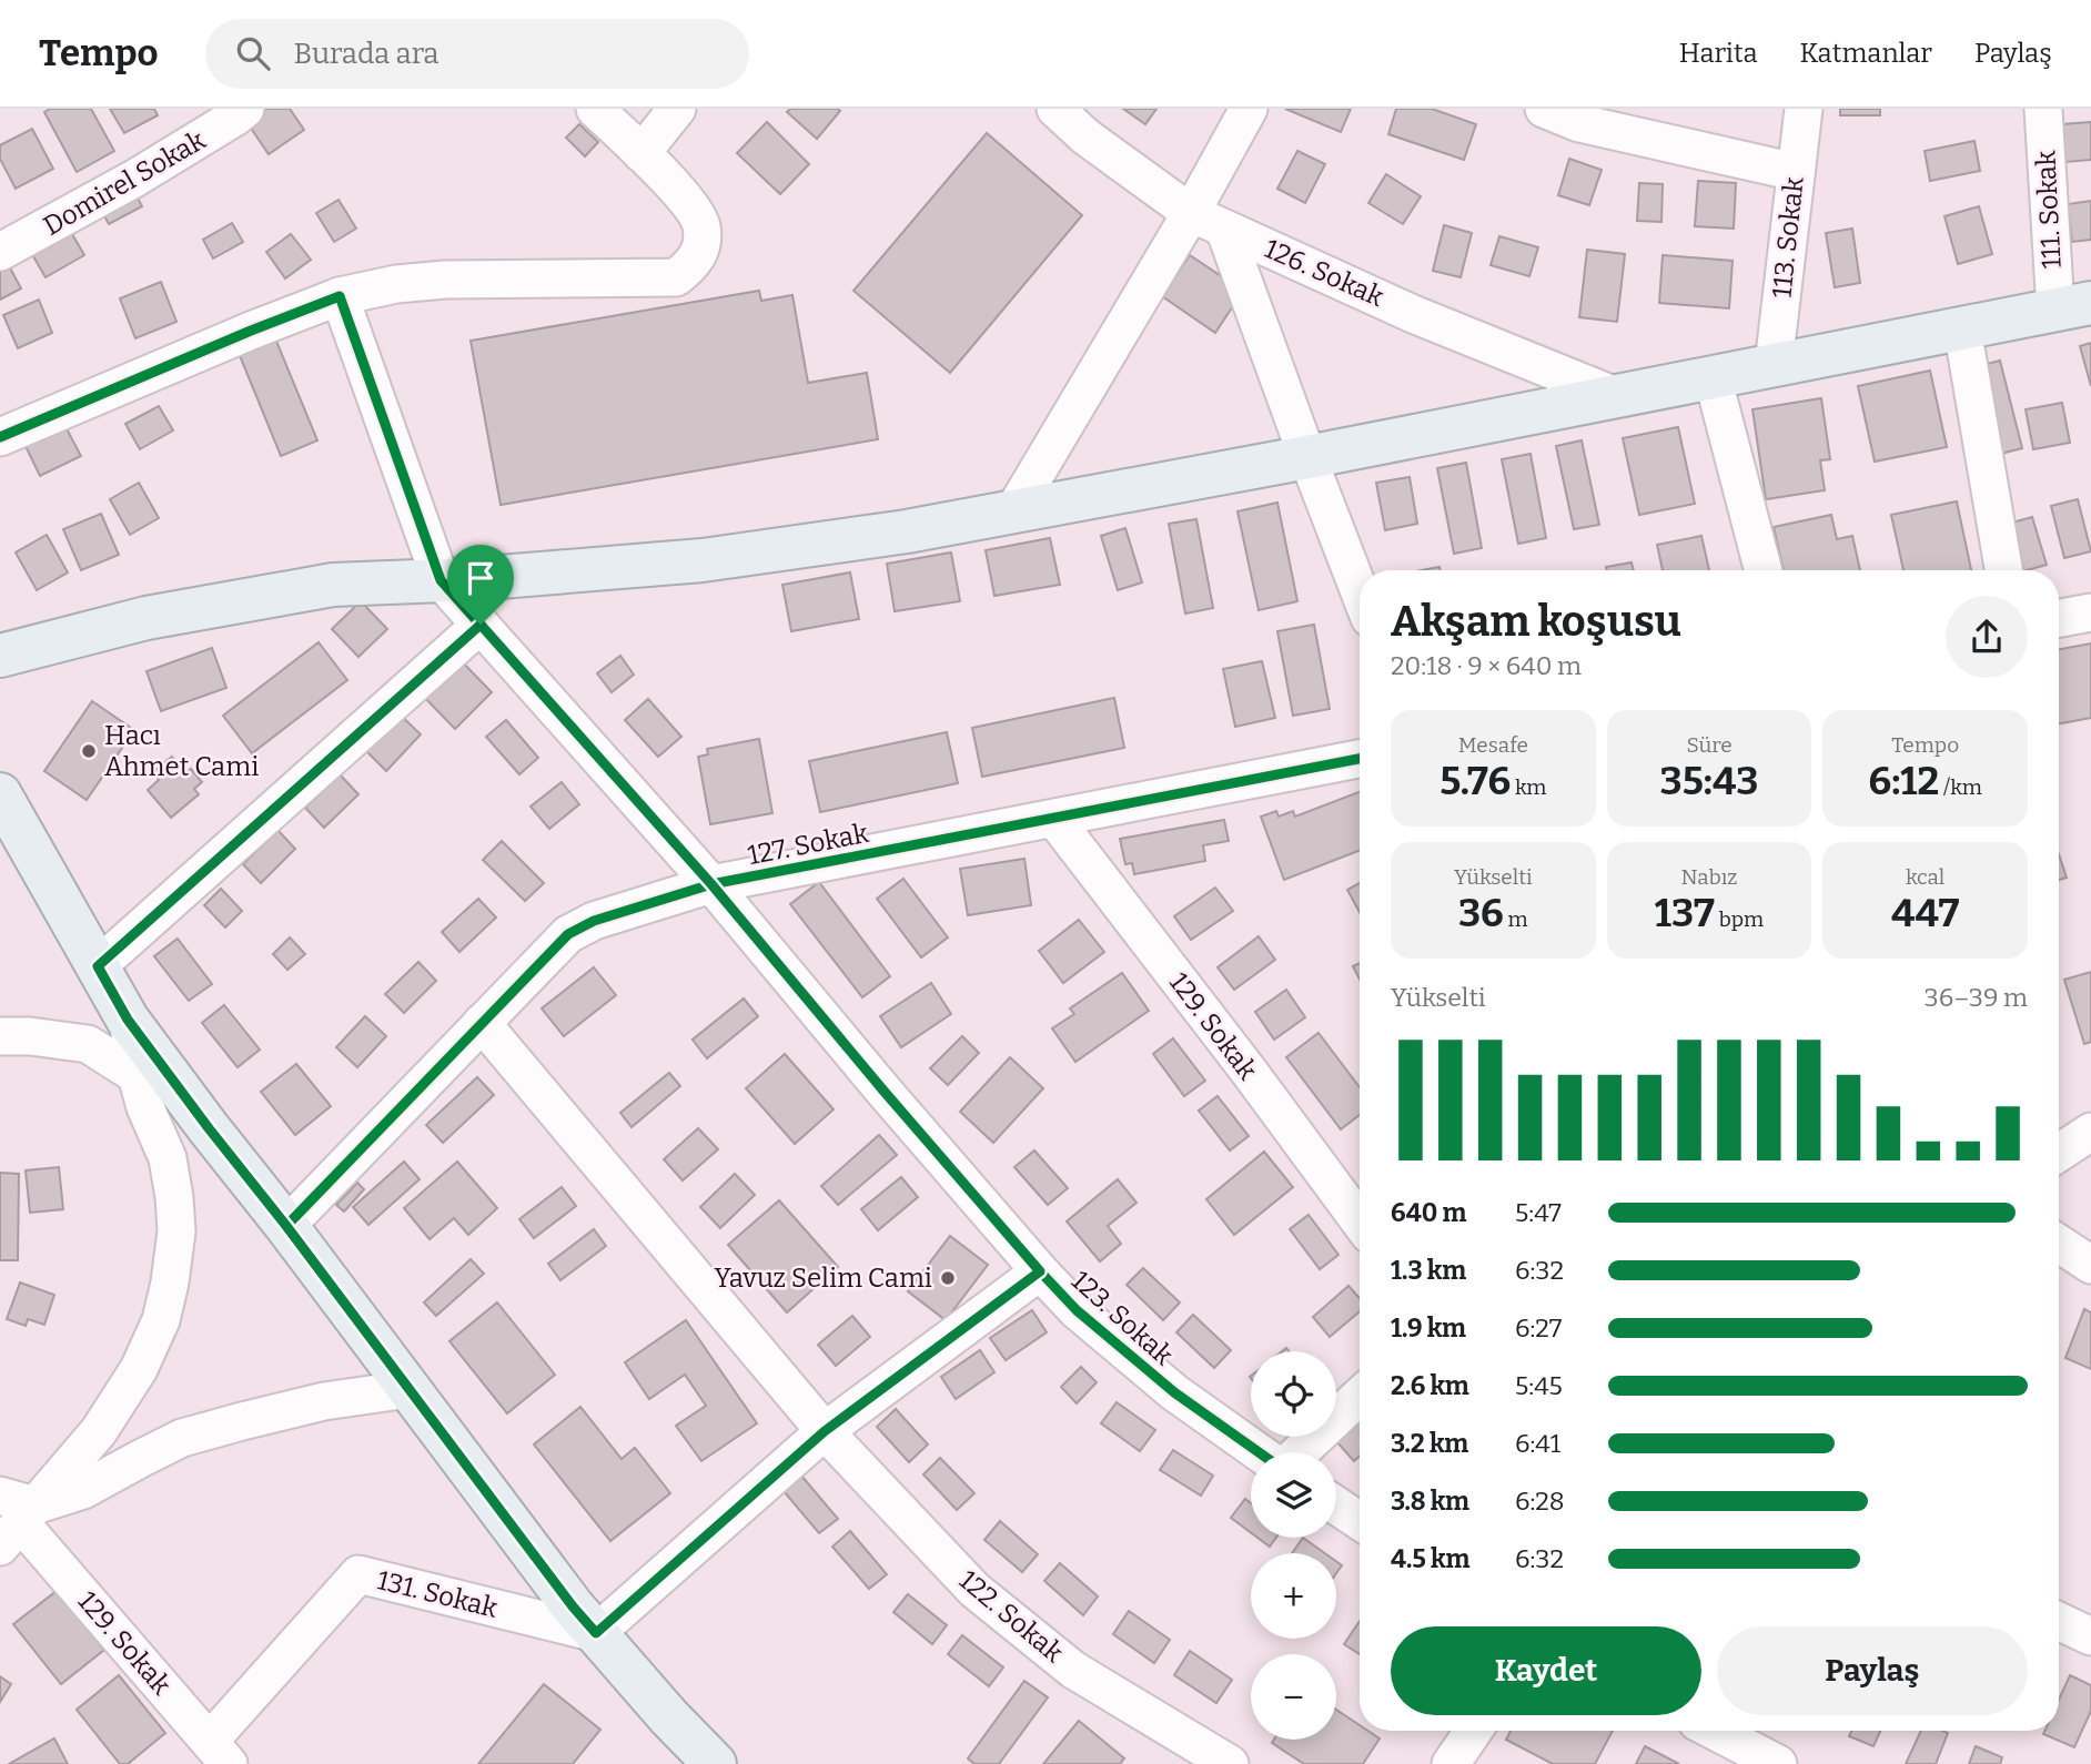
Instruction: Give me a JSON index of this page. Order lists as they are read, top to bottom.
{
  "streets": {
    "street": [
      "Domirel Sokak",
      "111. Sokak",
      "113. Sokak",
      "126. Sokak",
      "127. Sokak",
      "129. Sokak",
      "123. Sokak",
      "131. Sokak",
      "122. Sokak"
    ]
  },
  "crossings": [
    ["127. Sokak", "129. Sokak"],
    ["127. Sokak", "123. Sokak"],
    ["127. Sokak", "122. Sokak"],
    ["129. Sokak", "131. Sokak"]
  ],
  "places": ["Hacı Ahmet Cami", "Yavuz Selim Cami"],
  "page": {
    "header": "Tempo",
    "search": "Burada ara",
    "nav": ["Harita", "Katmanlar", "Paylaş"],
    "heading": ["Akşam koşusu", "20:18 · 9 × 640 m"],
    "stats": [
      ["Mesafe", "5.76 km"],
      ["Süre", "35:43"],
      ["Tempo", "6:12 /km"],
      ["Yükselti", "36 m"],
      ["Nabız", "137 bpm"],
      ["kcal", "447"]
    ],
    "chart": ["Yükselti", "36–39 m"],
    "list": [
      {
        "name": "640 m",
        "note": "5:47"
      },
      {
        "name": "1.3 km",
        "note": "6:32"
      },
      {
        "name": "1.9 km",
        "note": "6:27"
      },
      {
        "name": "2.6 km",
        "note": "5:45"
      },
      {
        "name": "3.2 km",
        "note": "6:41"
      },
      {
        "name": "3.8 km",
        "note": "6:28"
      },
      {
        "name": "4.5 km",
        "note": "6:32"
      }
    ],
    "map_buttons": ["+", "−"],
    "buttons": ["Kaydet", "Paylaş"]
  }
}
